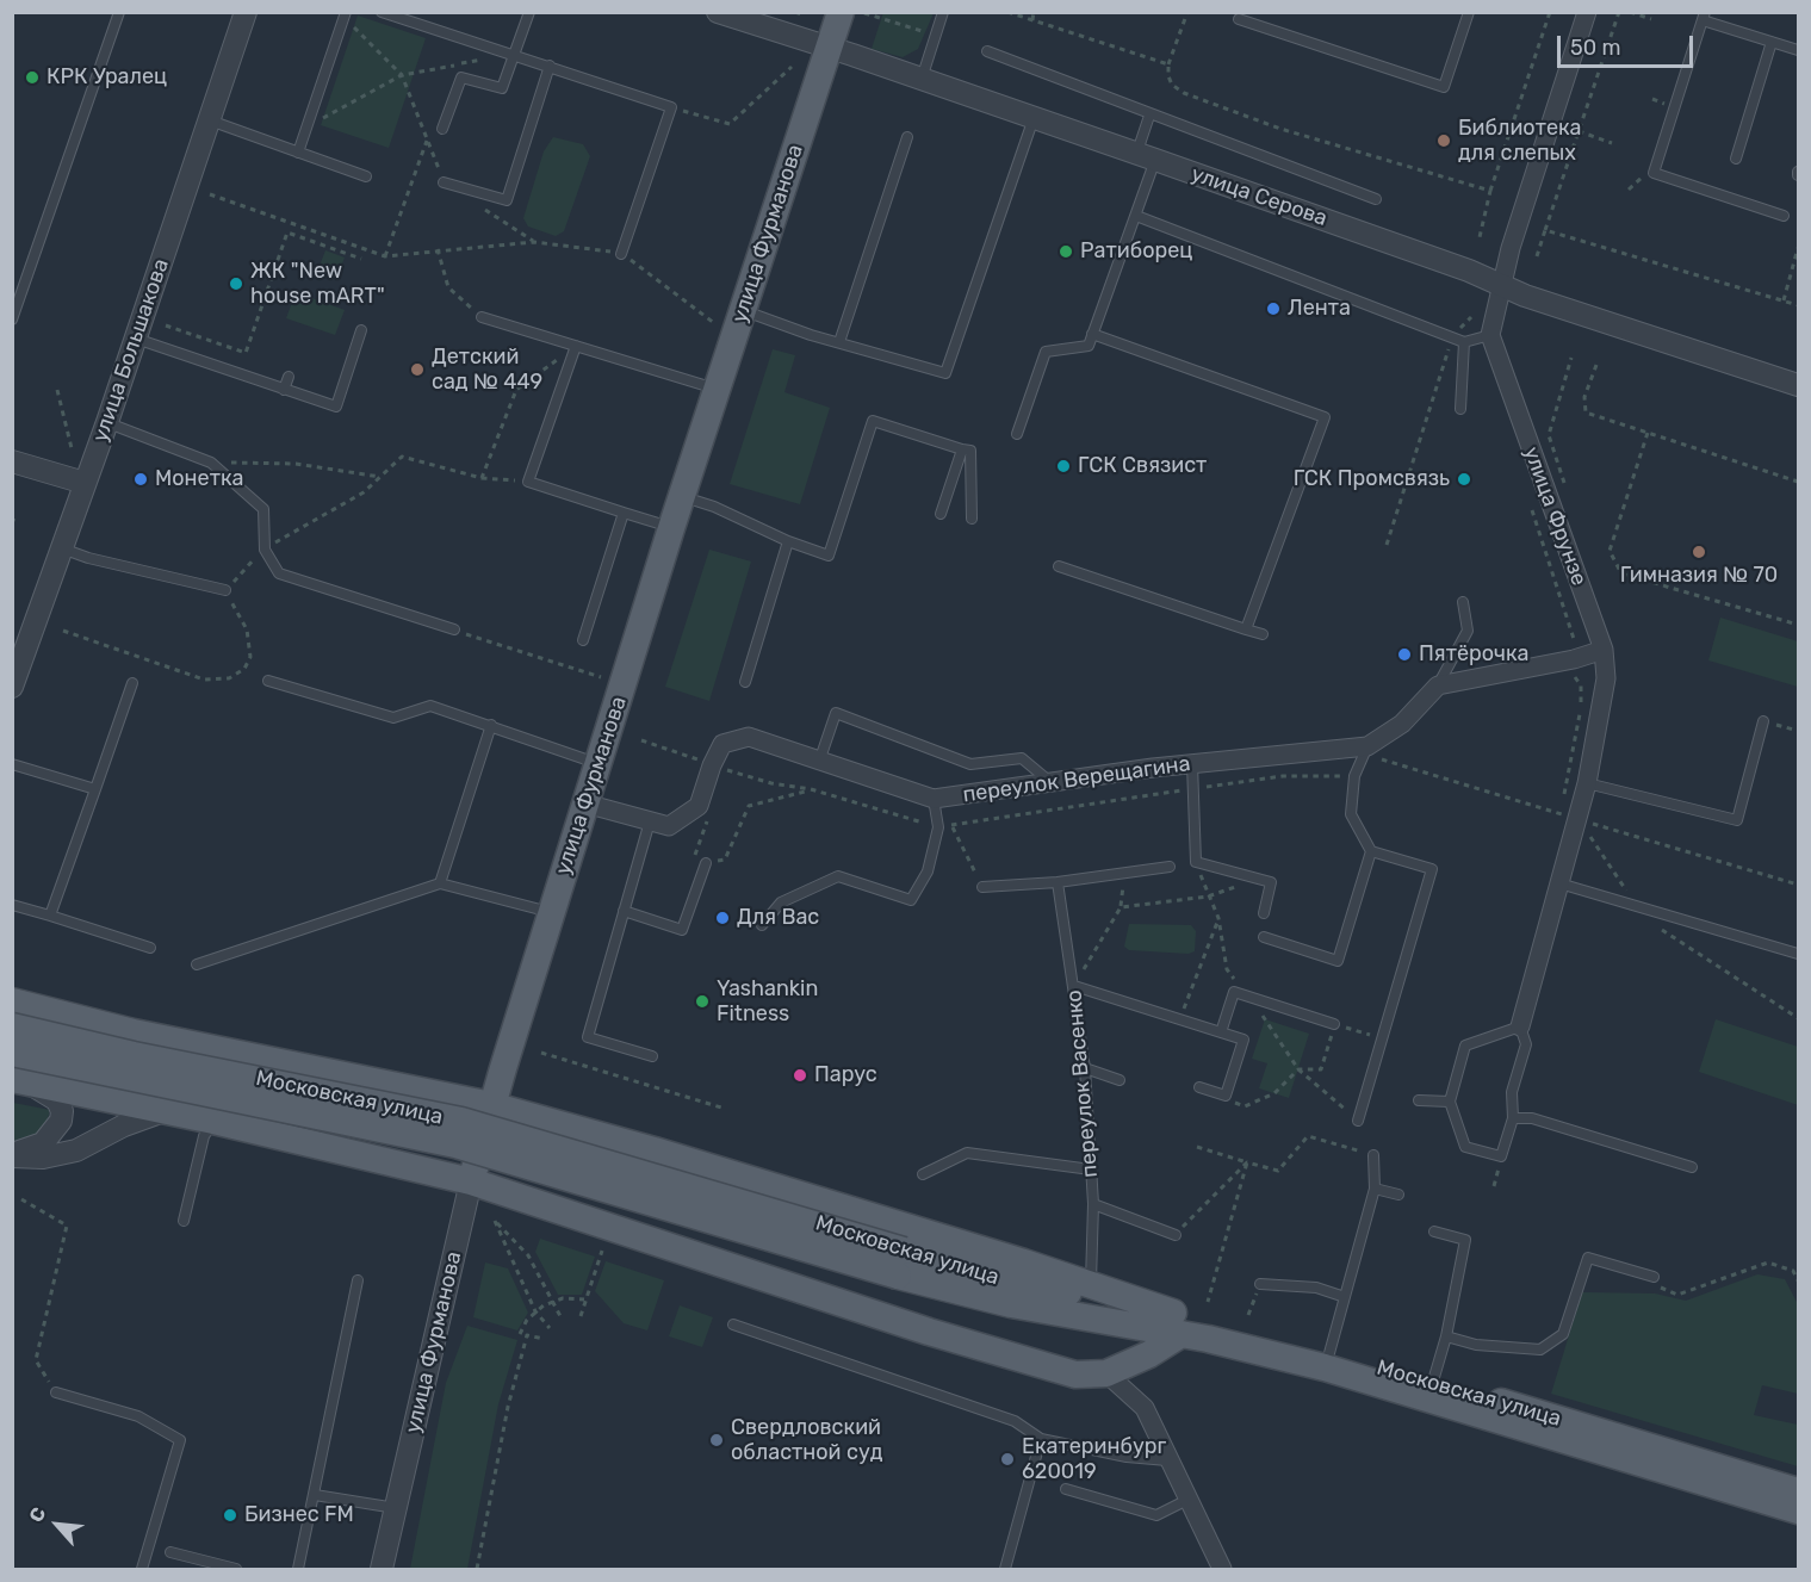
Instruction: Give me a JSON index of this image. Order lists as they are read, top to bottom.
{
  "streets": {
    "main road": ["улица Фурманова", "Московская улица"],
    "street": [
      "улица Серова",
      "улица Большакова",
      "улица Фрунзе",
      "переулок Верещагина"
    ],
    "lane": ["переулок Васенко"]
  },
  "crossings": [
    ["улица Серова", "улица Фурманова"],
    ["улица Фурманова", "переулок Верещагина"]
  ],
  "places": [
    "КРК Уралец",
    "Библиотека для слепых",
    "Ратиборец",
    "ЖК \"New house mART\"",
    "Лента",
    "Детский сад № 449",
    "ГСК Связист",
    "Монетка",
    "ГСК Промсвязь",
    "Гимназия № 70",
    "Пятёрочка",
    "Для Вас",
    "Yashankin Fitness",
    "Парус",
    "Свердловский областной суд",
    "Екатеринбург 620019",
    "Бизнес FM"
  ],
  "scale_bar": "50 m",
  "north": "top left"
}
